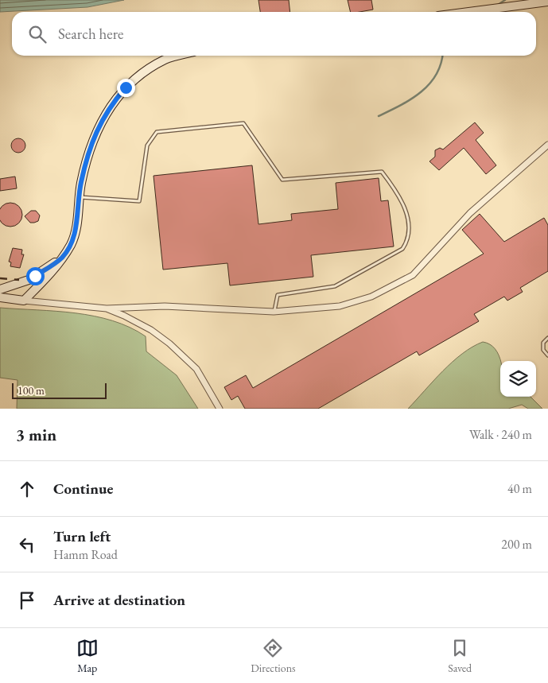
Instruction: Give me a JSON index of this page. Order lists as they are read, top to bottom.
{
  "scale_bar": "100 m",
  "page": {
    "search": "Search here",
    "scale": "100 m",
    "heading": ["3 min", "Walk · 240 m"],
    "list": [
      ["Continue", "40 m"],
      ["Turn left", "Hamm Road", "200 m"],
      "Arrive at destination"
    ],
    "nav": ["Map", "Directions", "Saved"]
  }
}
